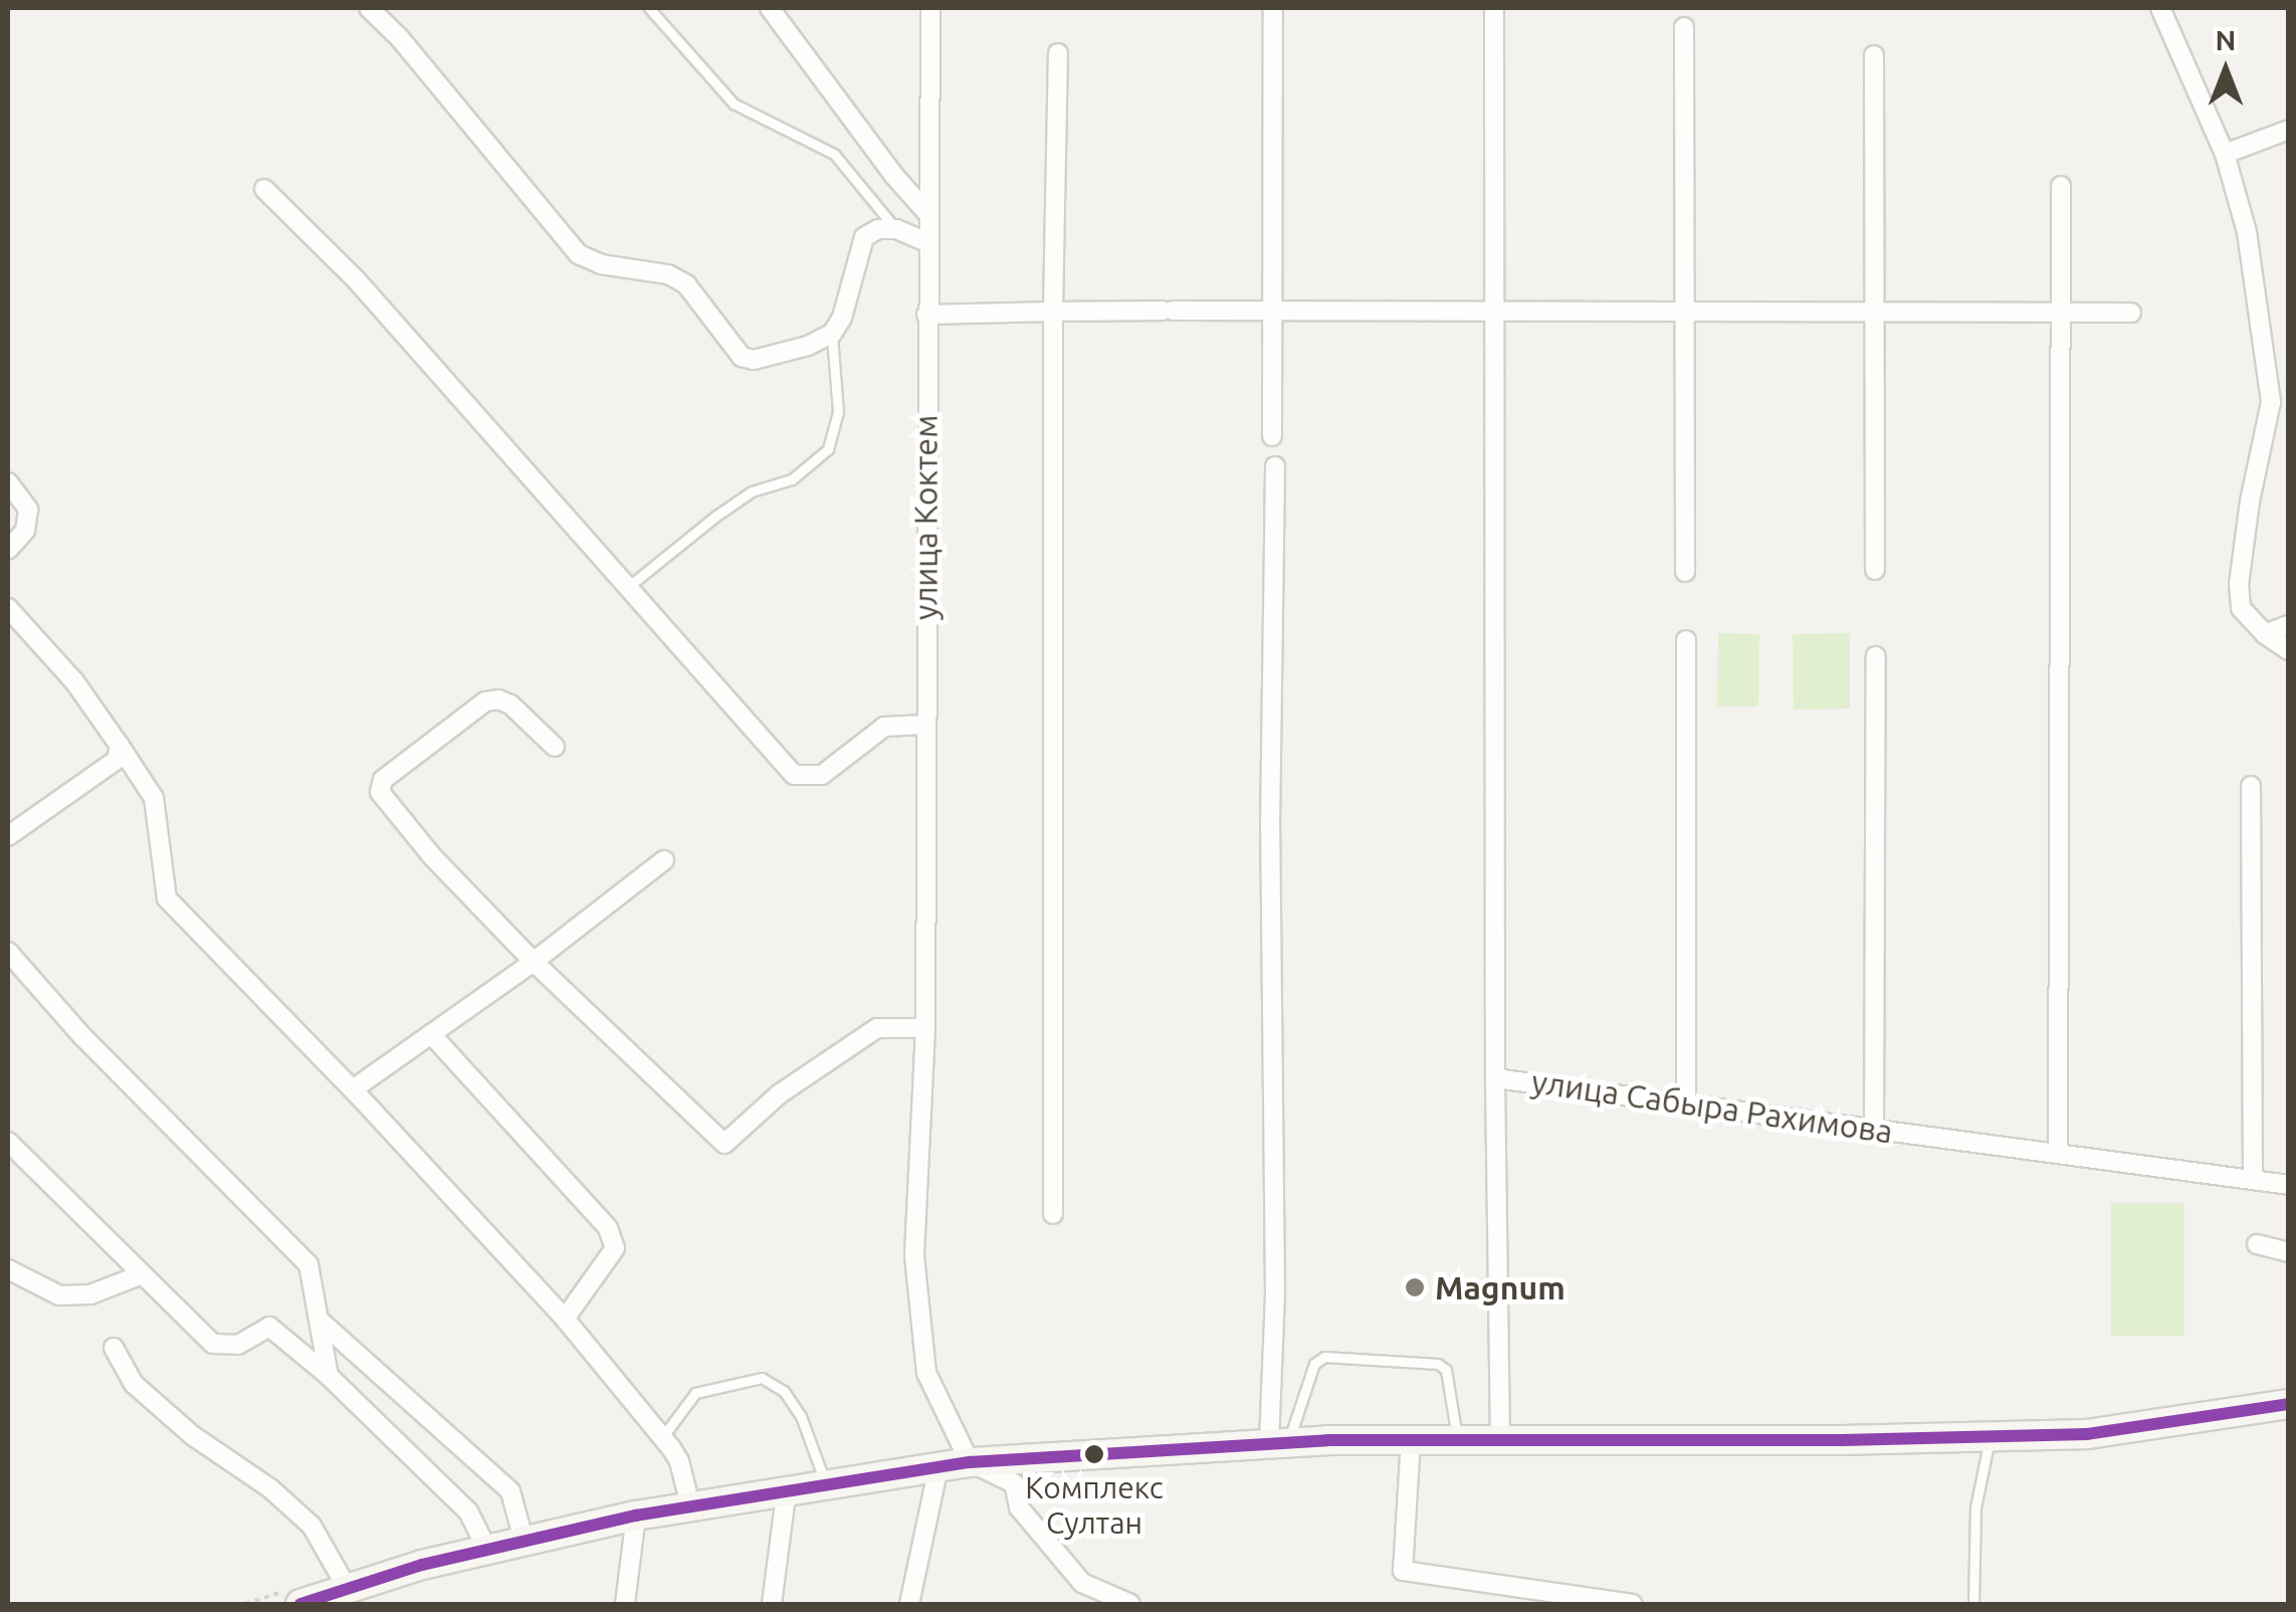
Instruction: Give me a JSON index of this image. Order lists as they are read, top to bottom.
{
  "streets": {
    "street": ["улица Коктем", "улица Сабыра Рахимова"]
  },
  "places": ["Magnum", "Комплекс Султан"],
  "north": "top"
}
